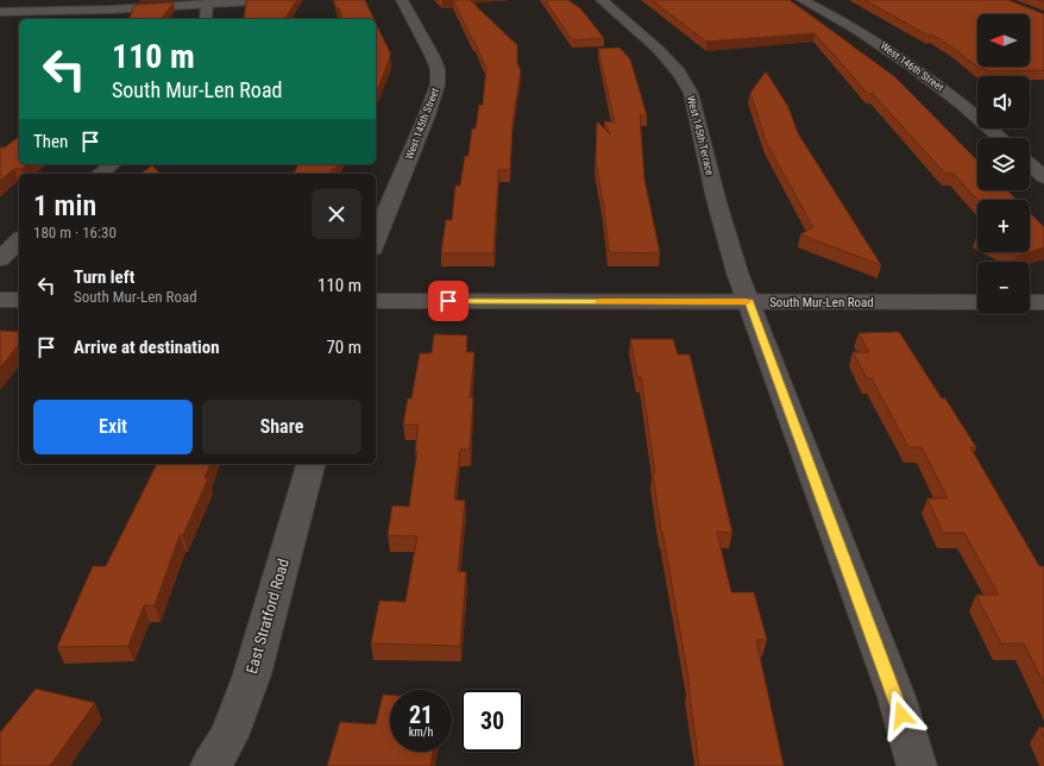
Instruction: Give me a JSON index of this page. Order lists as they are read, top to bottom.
{
  "streets": {
    "street": [
      "West 146th Street",
      "West 145th Street",
      "West 145th Terrace",
      "South Mur-Len Road",
      "East Stratford Road"
    ]
  },
  "crossings": [
    ["West 145th Terrace", "South Mur-Len Road"]
  ],
  "north": "left",
  "page": {
    "map_buttons": ["+", "−"],
    "turn": ["110 m", "South Mur-Len Road"],
    "then": "Then",
    "heading": ["1 min", "180 m · 16:30"],
    "list": [
      {
        "name": "Turn left",
        "note": "South Mur-Len Road",
        "value": "110 m"
      },
      {
        "name": "Arrive at destination",
        "value": "70 m"
      }
    ],
    "buttons": ["Exit", "Share"],
    "speed": "21 km/h",
    "limit": "30"
  }
}
